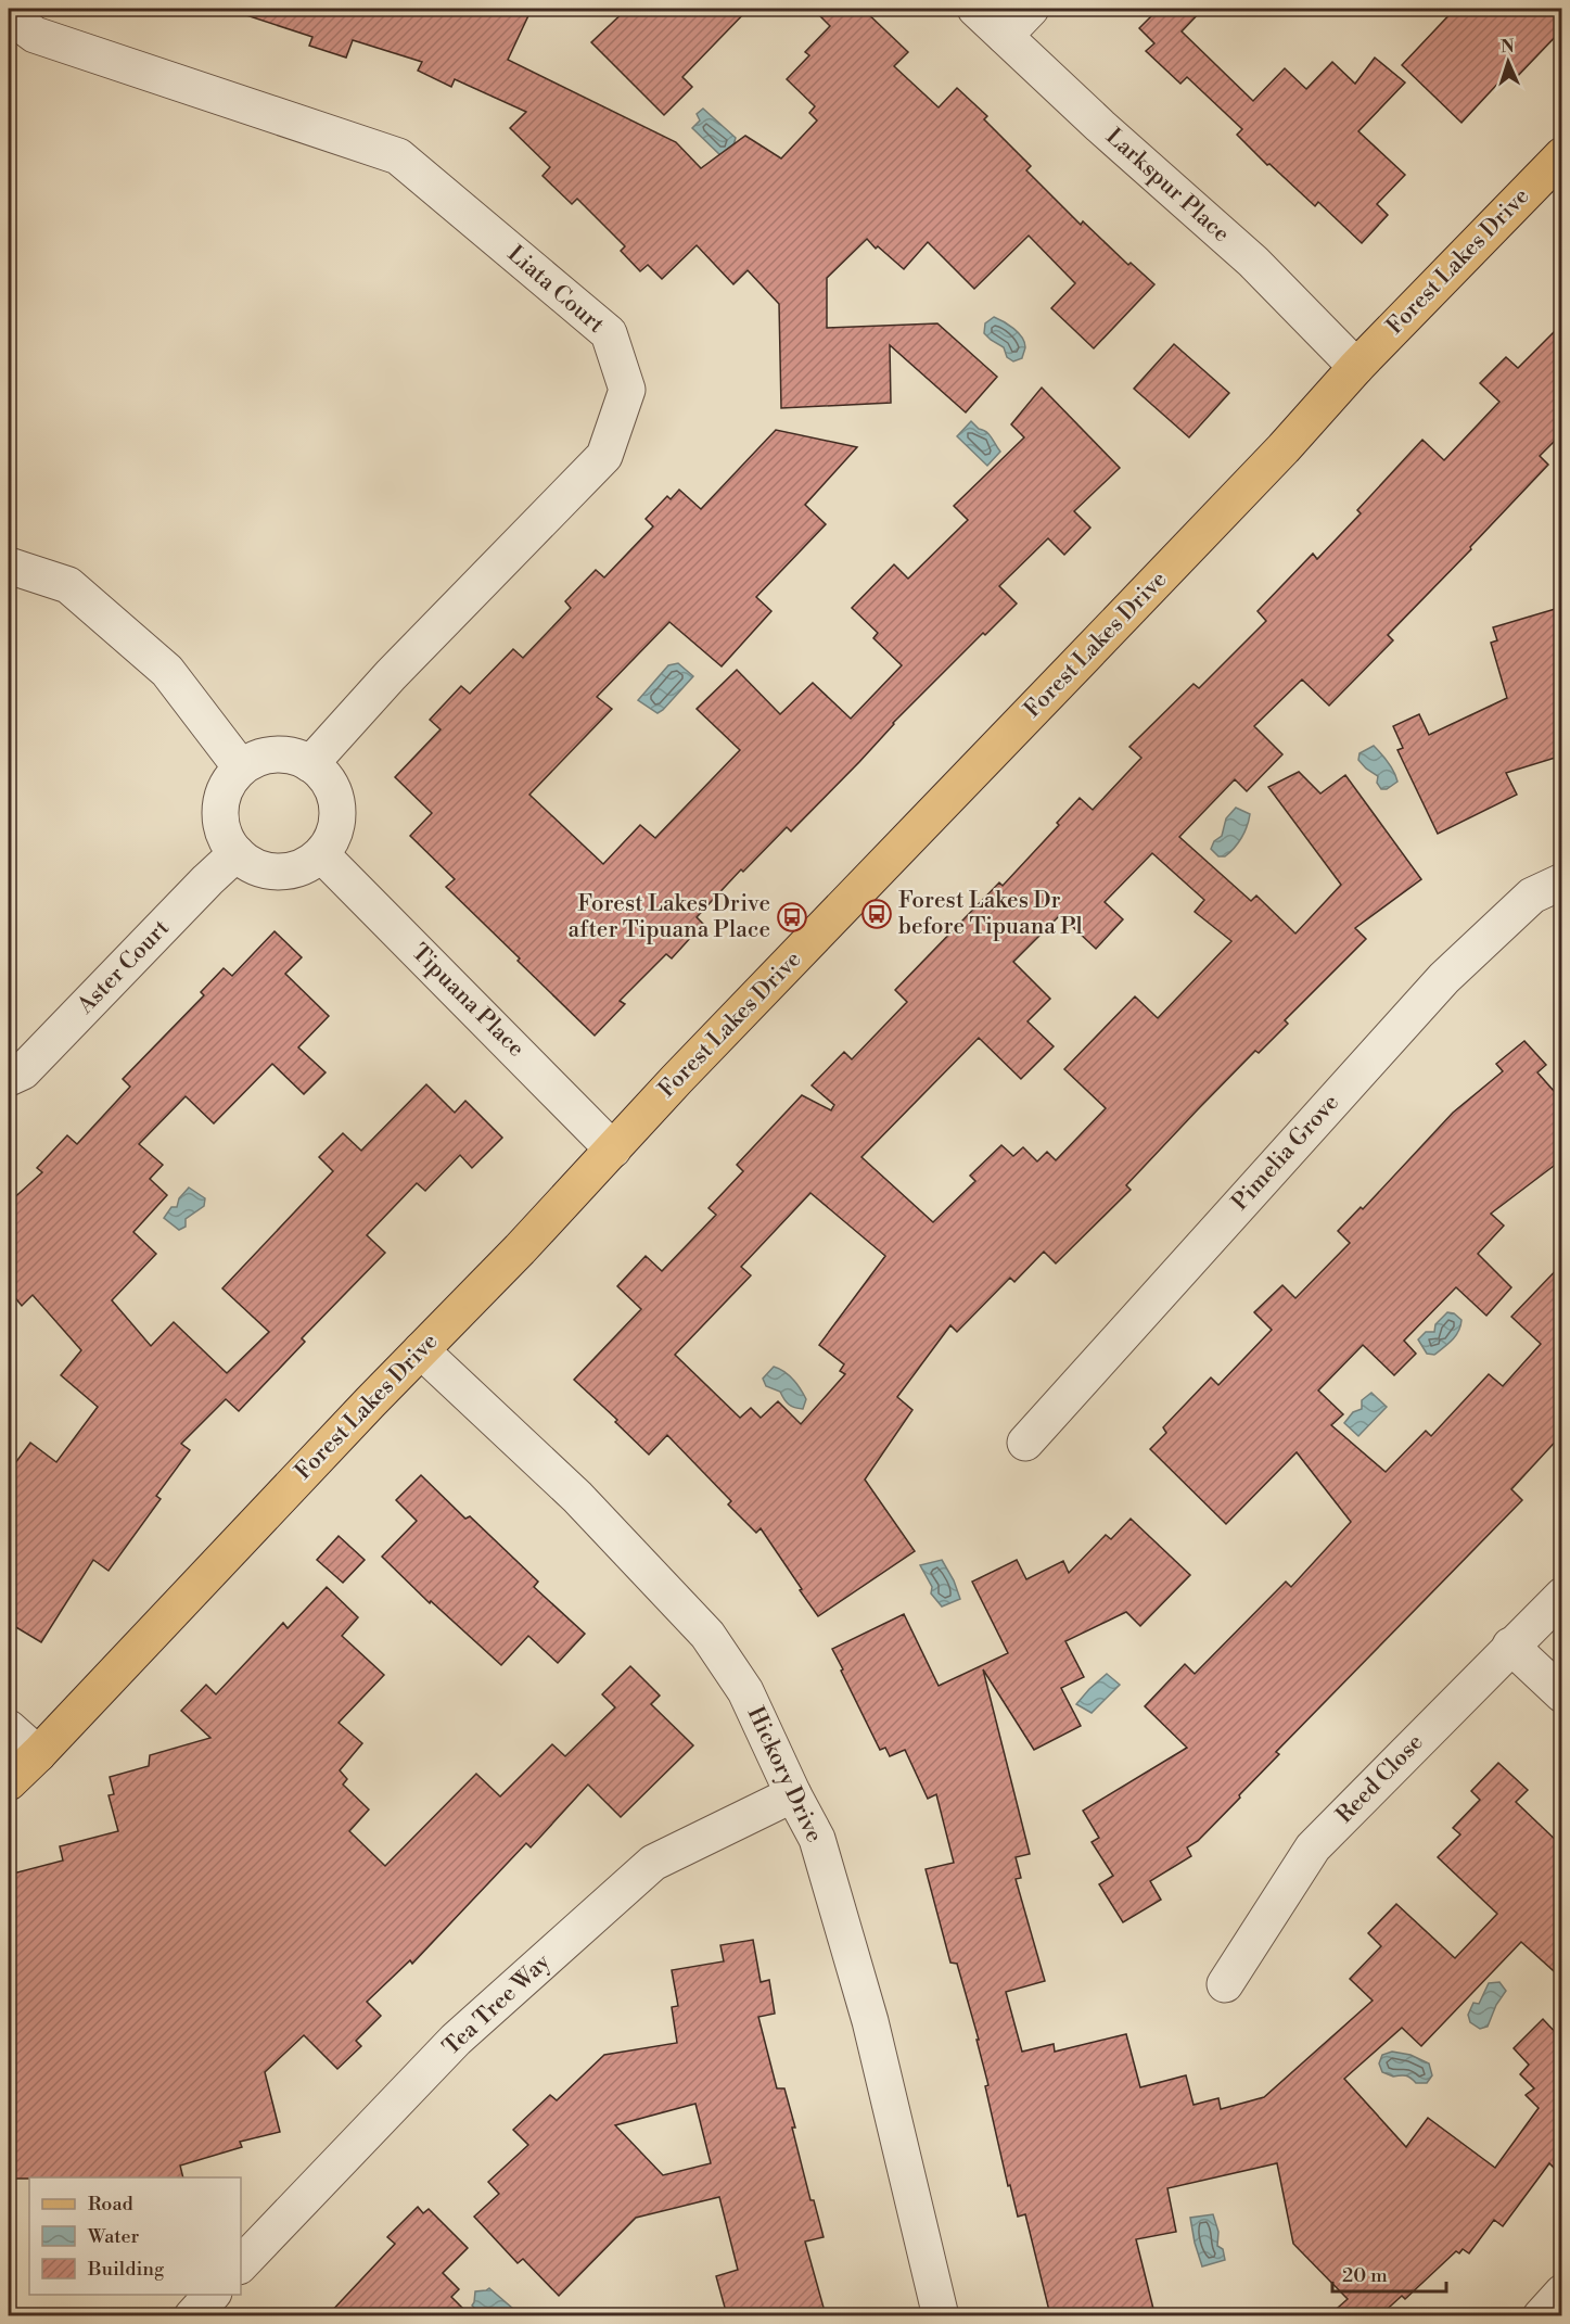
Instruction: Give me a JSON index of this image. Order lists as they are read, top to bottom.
{
  "streets": {
    "main road": ["Forest Lakes Drive"],
    "street": [
      "Larkspur Place",
      "Liata Court",
      "Aster Court",
      "Tipuana Place",
      "Pimelia Grove",
      "Hickory Drive",
      "Reed Close",
      "Tea Tree Way"
    ]
  },
  "crossings": [
    ["Larkspur Place", "Forest Lakes Drive"],
    ["Forest Lakes Drive", "Tipuana Place"],
    ["Forest Lakes Drive", "Hickory Drive"],
    ["Liata Court", "Aster Court"],
    ["Liata Court", "Tipuana Place"],
    ["Aster Court", "Tipuana Place"],
    ["Hickory Drive", "Tea Tree Way"]
  ],
  "places": {
    "bus stop": ["Forest Lakes Dr before Tipuana Pl", "Forest Lakes Drive after Tipuana Place"]
  },
  "legend": ["Road", "Water", "Building"],
  "scale_bar": "20 m",
  "north": "top"
}
